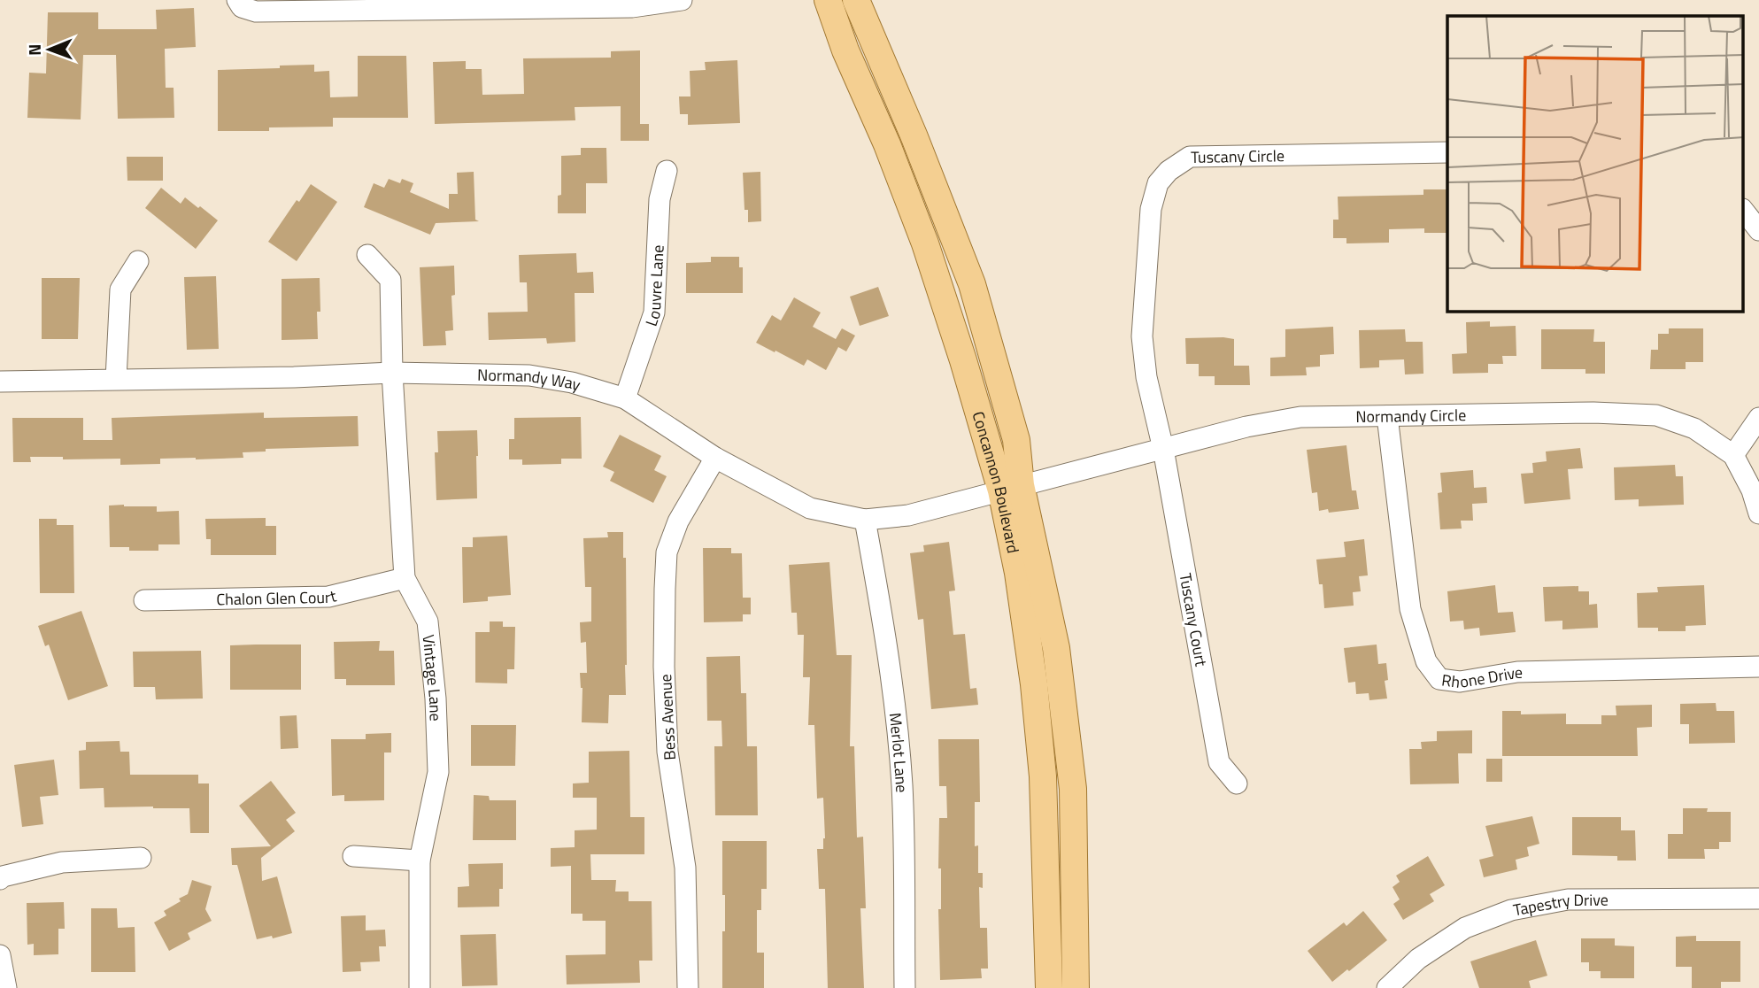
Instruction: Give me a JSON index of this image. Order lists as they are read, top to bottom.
{
  "streets": {
    "main road": ["Concannon Boulevard"],
    "street": [
      "Tuscany Circle",
      "Louvre Lane",
      "Normandy Way",
      "Normandy Circle",
      "Chalon Glen Court",
      "Tuscany Court",
      "Rhone Drive",
      "Vintage Lane",
      "Bess Avenue",
      "Merlot Lane",
      "Tapestry Drive"
    ]
  },
  "crossings": [
    ["Tuscany Circle", "Normandy Circle"],
    ["Tuscany Circle", "Tuscany Court"],
    ["Louvre Lane", "Normandy Way"],
    ["Normandy Way", "Normandy Circle"],
    ["Normandy Way", "Concannon Boulevard"],
    ["Normandy Way", "Vintage Lane"],
    ["Normandy Way", "Bess Avenue"],
    ["Normandy Way", "Merlot Lane"],
    ["Normandy Circle", "Concannon Boulevard"],
    ["Normandy Circle", "Tuscany Court"],
    ["Normandy Circle", "Rhone Drive"],
    ["Chalon Glen Court", "Vintage Lane"]
  ],
  "north": "left"
}
